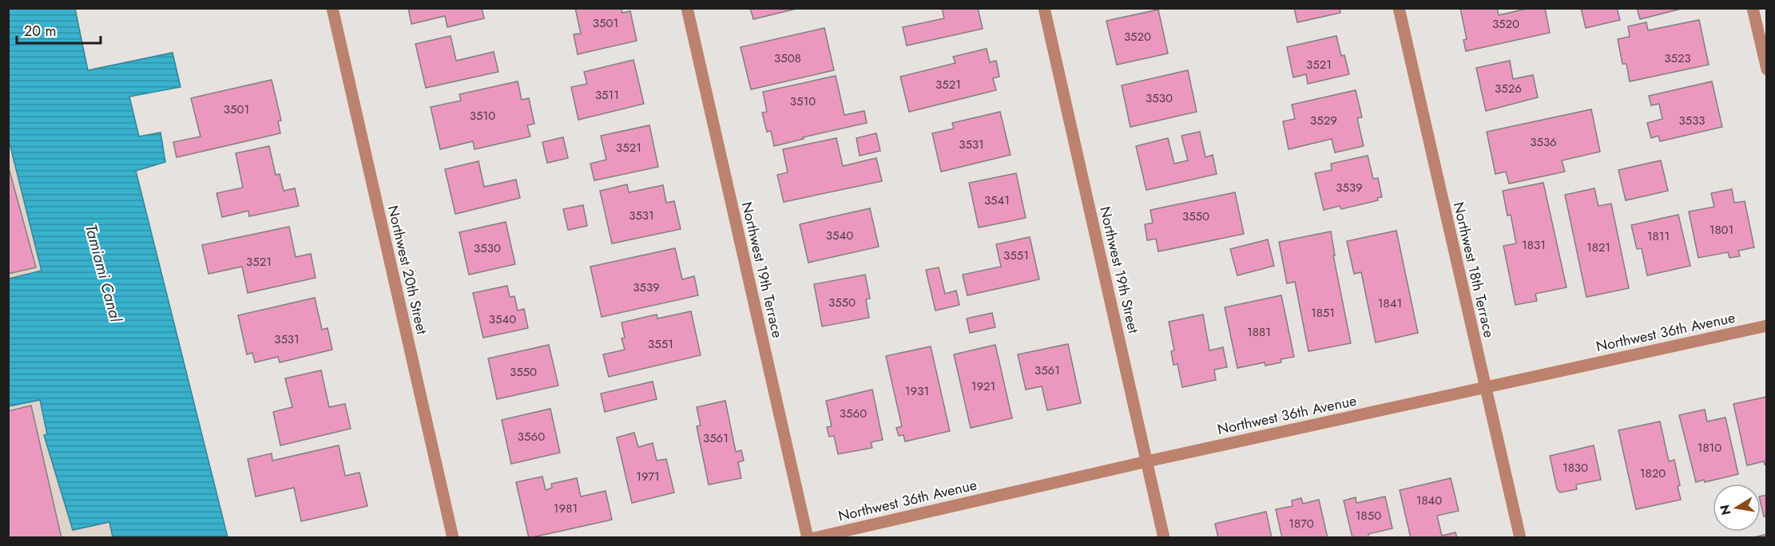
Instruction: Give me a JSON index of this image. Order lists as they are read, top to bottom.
{
  "streets": {
    "street": [
      "Northwest 20th Street",
      "Northwest 19th Terrace",
      "Northwest 19th Street",
      "Northwest 18th Terrace",
      "Northwest 36th Avenue"
    ]
  },
  "crossings": [
    ["Northwest 19th Street", "Northwest 36th Avenue"],
    ["Northwest 18th Terrace", "Northwest 36th Avenue"]
  ],
  "water": ["Tamiami Canal"],
  "house_numbers": [
    "3501",
    "3520",
    "3520",
    "3508",
    "3523",
    "3521",
    "3521",
    "3526",
    "3511",
    "3530",
    "3510",
    "3501",
    "3510",
    "3529",
    "3533",
    "3536",
    "3531",
    "3521",
    "3539",
    "3541",
    "3531",
    "3550",
    "1801",
    "3540",
    "1811",
    "1831",
    "1821",
    "3530",
    "3551",
    "3521",
    "3539",
    "3550",
    "1841",
    "1851",
    "3540",
    "1881",
    "3531",
    "3551",
    "3561",
    "3550",
    "1921",
    "1931",
    "3560",
    "3560",
    "3561",
    "1810",
    "1830",
    "1820",
    "1971",
    "1840",
    "1981",
    "1850",
    "1870"
  ],
  "scale_bar": "20 m",
  "north": "left"
}
